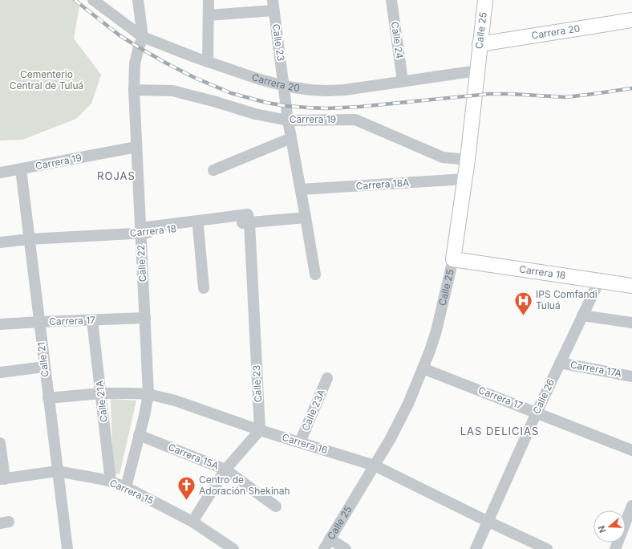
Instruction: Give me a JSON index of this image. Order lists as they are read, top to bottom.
{
  "streets": {
    "main road": ["Calle 25", "Carrera 20", "Carrera 18"],
    "street": [
      "Calle 24",
      "Calle 23",
      "Carrera 19",
      "Carrera 18A",
      "Calle 22",
      "Carrera 17",
      "Calle 21",
      "Carrera 17A",
      "Calle 26",
      "Calle 21A",
      "Calle 23A",
      "Carrera 16",
      "Carrera 15A",
      "Carrera 15"
    ]
  },
  "crossings": [
    ["Calle 25", "Carrera 20"],
    ["Calle 25", "Carrera 19"],
    ["Calle 25", "Carrera 18A"],
    ["Calle 25", "Carrera 18"],
    ["Calle 25", "Carrera 17"],
    ["Calle 25", "Carrera 16"],
    ["Carrera 20", "Calle 24"],
    ["Carrera 20", "Calle 23"],
    ["Carrera 20", "Calle 22"],
    ["Calle 23", "Carrera 19"],
    ["Calle 23", "Carrera 18"],
    ["Calle 23", "Carrera 16"],
    ["Carrera 19", "Calle 22"],
    ["Carrera 19", "Calle 21"],
    ["Carrera 18", "Calle 22"],
    ["Carrera 18", "Calle 21"],
    ["Carrera 18", "Calle 26"],
    ["Calle 22", "Carrera 17"],
    ["Calle 22", "Carrera 16"],
    ["Calle 22", "Carrera 15A"],
    ["Calle 22", "Carrera 15"],
    ["Carrera 17", "Calle 21"],
    ["Carrera 17", "Calle 26"],
    ["Carrera 17", "Calle 21A"],
    ["Calle 21", "Carrera 16"],
    ["Calle 21", "Carrera 15"],
    ["Carrera 17A", "Calle 26"],
    ["Calle 26", "Carrera 16"],
    ["Calle 21A", "Carrera 16"],
    ["Calle 21A", "Carrera 15"],
    ["Calle 23A", "Carrera 16"]
  ],
  "districts": ["ROJAS", "LAS DELICIAS"],
  "parks": ["Cementerio Central de Tuluá"],
  "places": {
    "hospital": ["IPS Comfandi Tuluá"],
    "church": ["Centro de Adoración Shekinah"]
  },
  "north": "left"
}
